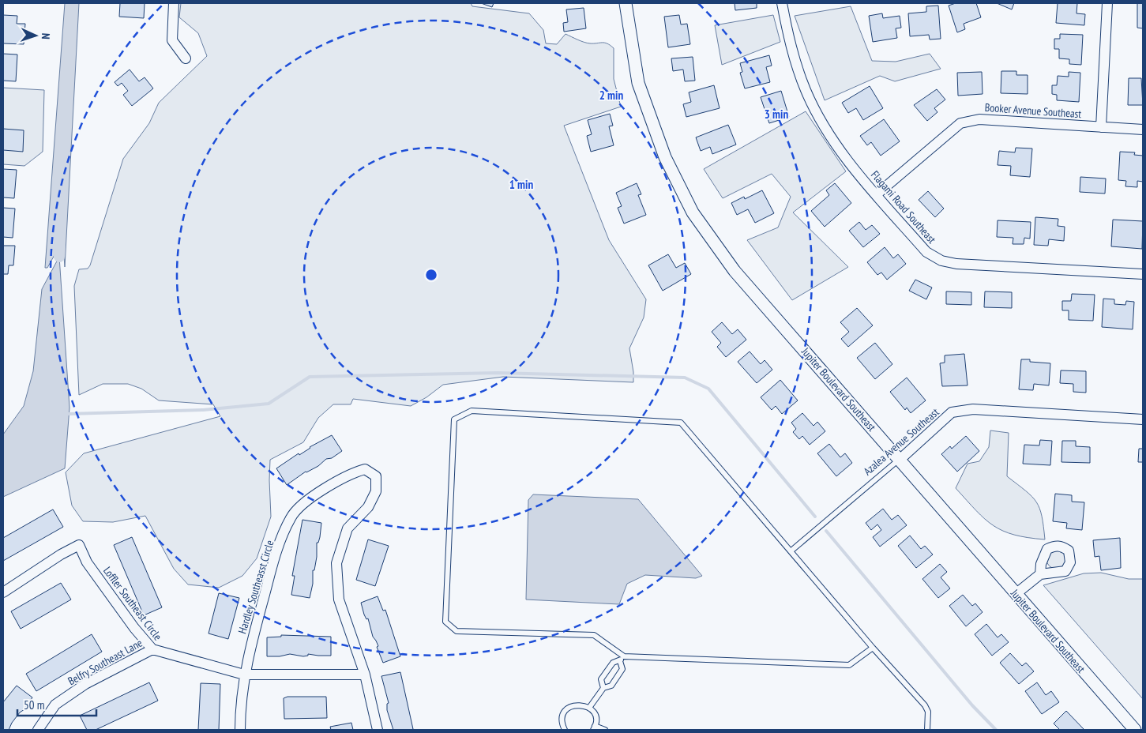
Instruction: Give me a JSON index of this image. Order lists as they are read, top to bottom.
{
  "streets": {
    "street": [
      "Booker Avenue Southeast",
      "Flagami Road Southeast",
      "Jupiter Boulevard Southeast",
      "Azalea Avenue Southeast",
      "Hardley Southeasst Circle",
      "Loffler Southeast Circle",
      "Belfry Southeast Lane"
    ]
  },
  "crossings": [
    ["Booker Avenue Southeast", "Flagami Road Southeast"],
    ["Jupiter Boulevard Southeast", "Azalea Avenue Southeast"],
    ["Hardley Southeasst Circle", "Loffler Southeast Circle"],
    ["Loffler Southeast Circle", "Belfry Southeast Lane"]
  ],
  "scale_bar": "50 m",
  "north": "right",
  "rings": ["2 min", "3 min", "1 min"]
}
